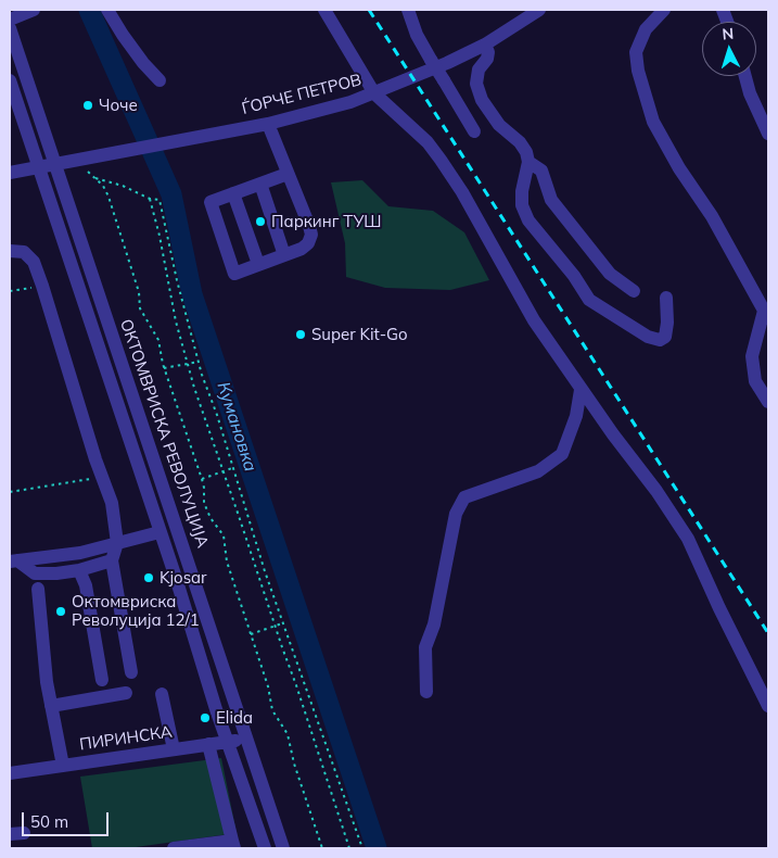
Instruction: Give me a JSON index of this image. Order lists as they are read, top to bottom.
{
  "streets": {
    "street": ["ЃОРЧЕ ПЕТРОВ", "ОКТОМВРИСКА РЕВОЛУЦИЈА", "ПИРИНСКА"]
  },
  "crossings": [
    ["ЃОРЧЕ ПЕТРОВ", "ОКТОМВРИСКА РЕВОЛУЦИЈА"],
    ["ОКТОМВРИСКА РЕВОЛУЦИЈА", "ПИРИНСКА"]
  ],
  "water": ["Кумановка"],
  "places": [
    "Чоче",
    "Паркинг ТУШ",
    "Super Kit-Go",
    "Kjosar",
    "Октомвриска Револуција 12/1",
    "Elida"
  ],
  "scale_bar": "50 m",
  "north": "top"
}
